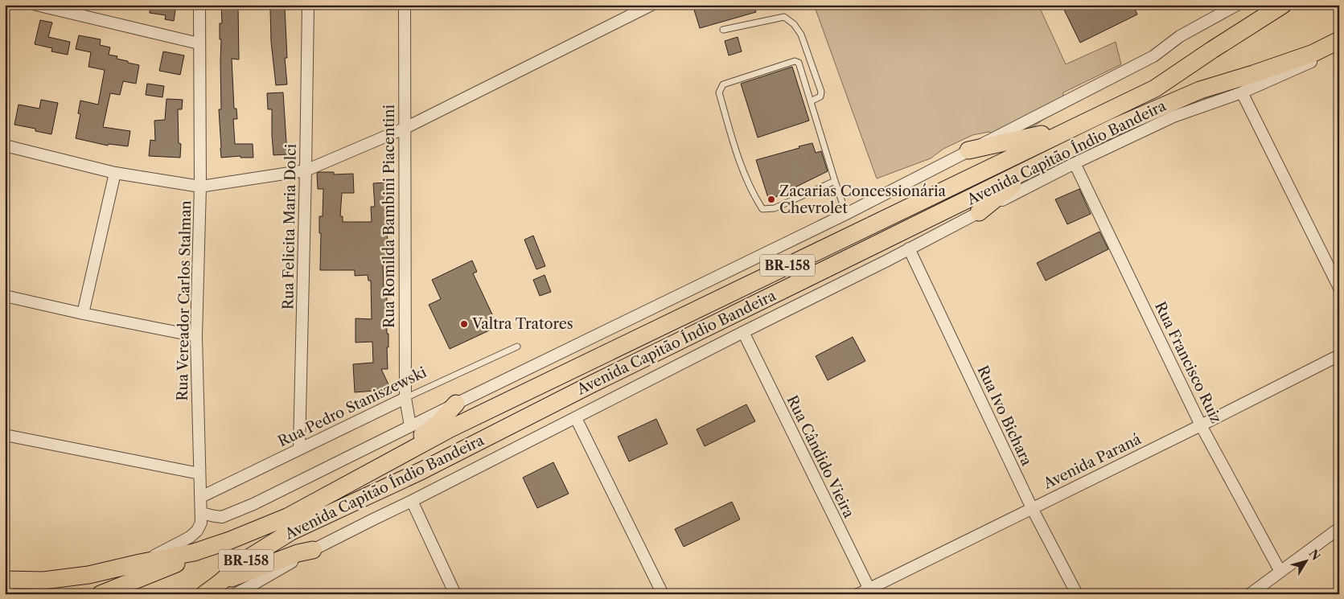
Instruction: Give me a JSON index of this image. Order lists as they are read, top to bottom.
{
  "streets": {
    "main road": ["Avenida Capitão Índio Bandeira", "BR-158"],
    "street": [
      "Rua Romilda Bambini Piacentini",
      "Rua Felicita Maria Dolci",
      "Rua Vereador Carlos Stalman",
      "Rua Francisco Ruiz",
      "Rua Pedro Staniszewski",
      "Rua Ivo Bichara",
      "Rua Cândido Vieira",
      "Avenida Paraná"
    ]
  },
  "crossings": [
    ["Avenida Capitão Índio Bandeira", "BR-158"],
    ["Rua Romilda Bambini Piacentini", "Rua Pedro Staniszewski"],
    ["Rua Felicita Maria Dolci", "Rua Pedro Staniszewski"],
    ["Rua Vereador Carlos Stalman", "Rua Pedro Staniszewski"],
    ["Rua Francisco Ruiz", "Avenida Paraná"],
    ["Rua Ivo Bichara", "Avenida Paraná"],
    ["Rua Cândido Vieira", "Avenida Paraná"]
  ],
  "places": ["Zacarias Concessionária Chevrolet", "Valtra Tratores"],
  "north": "top right"
}
